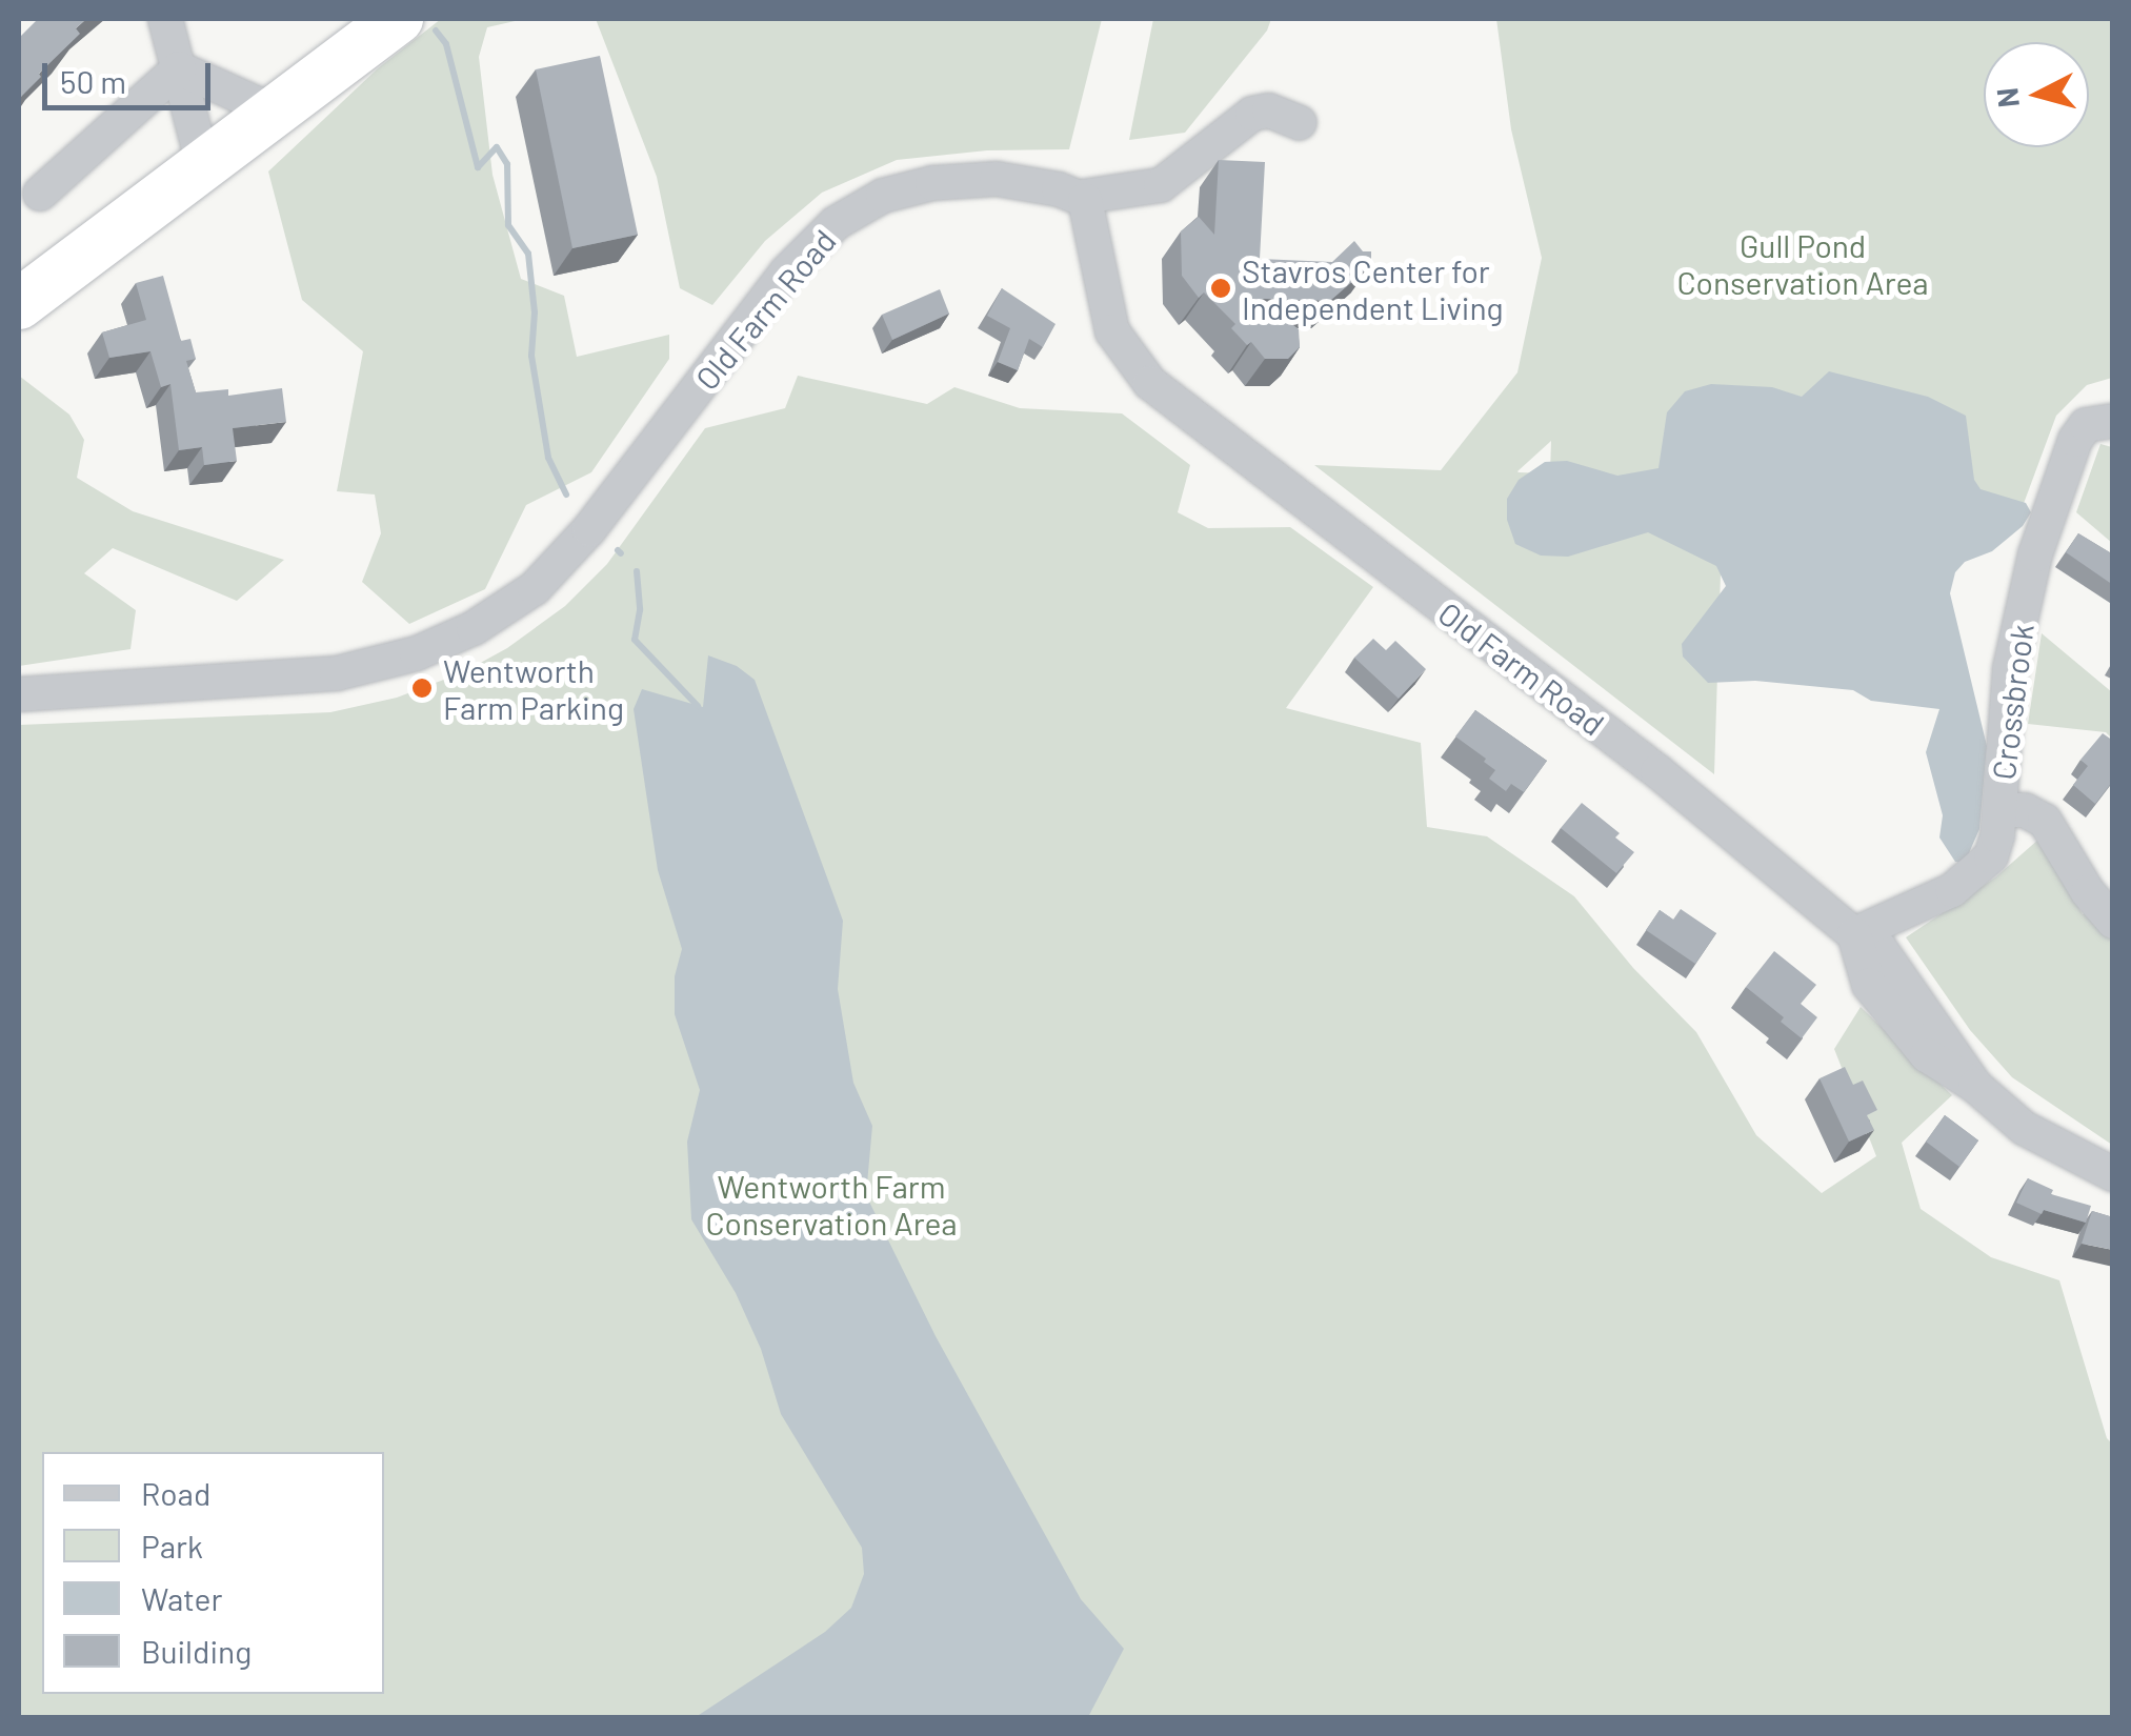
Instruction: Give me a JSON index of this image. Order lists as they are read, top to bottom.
{
  "streets": {
    "street": ["Old Farm Road", "Crossbrook"]
  },
  "crossings": [
    ["Old Farm Road", "Crossbrook"]
  ],
  "parks": ["Gull Pond Conservation Area", "Wentworth Farm Conservation Area"],
  "places": ["Stavros Center for Independent Living", "Wentworth Farm Parking"],
  "legend": [
    "Road",
    "Park",
    "Water",
    "Building"
  ],
  "scale_bar": "50 m",
  "north": "left"
}
